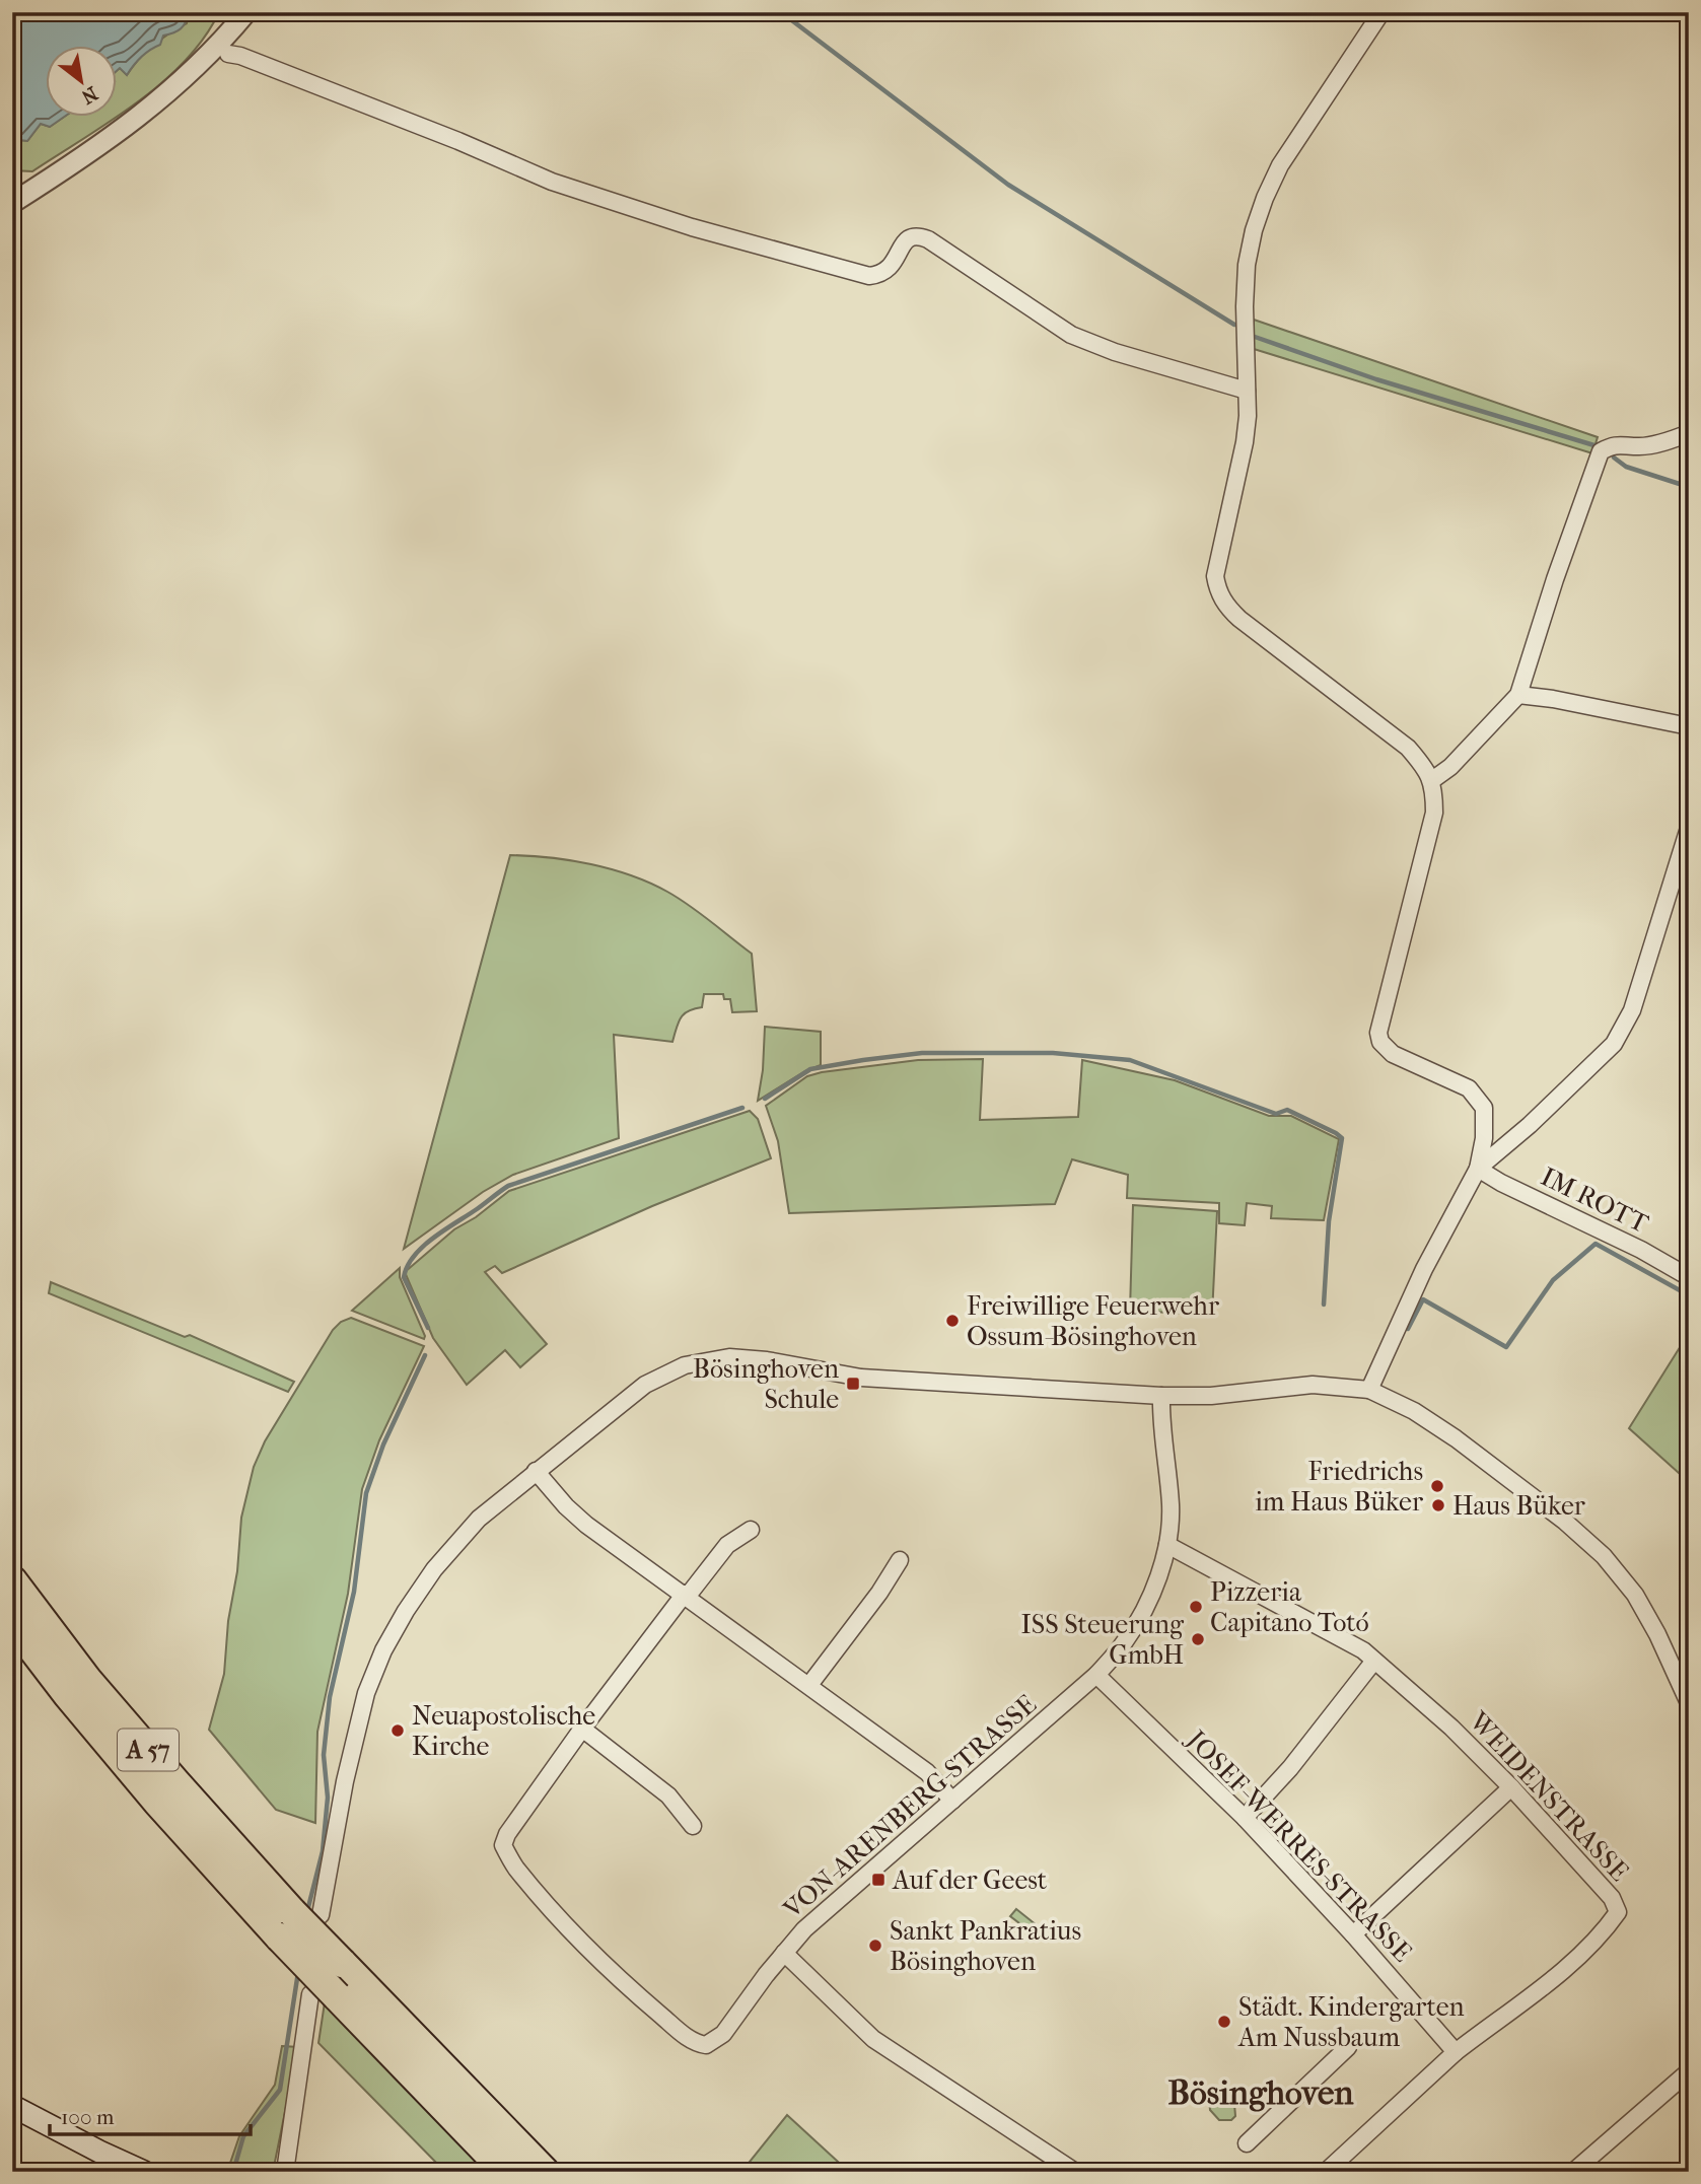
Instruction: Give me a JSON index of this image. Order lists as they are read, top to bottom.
{
  "streets": {
    "highway": ["A 57"],
    "street": [
      "IM ROTT",
      "WEIDENSTRASSE",
      "VON-ARENBERG-STRASSE",
      "JOSEF-WERRES-STRASSE"
    ]
  },
  "crossings": [
    ["WEIDENSTRASSE", "VON-ARENBERG-STRASSE"],
    ["WEIDENSTRASSE", "JOSEF-WERRES-STRASSE"],
    ["VON-ARENBERG-STRASSE", "JOSEF-WERRES-STRASSE"]
  ],
  "districts": ["Bösinghoven"],
  "places": {
    "other": [
      "Freiwillige Feuerwehr Ossum-Bösinghoven",
      "Friedrichs im Haus Büker",
      "Haus Büker",
      "Pizzeria Capitano Totó",
      "ISS Steuerung GmbH",
      "Neuapostolische Kirche",
      "Sankt Pankratius Bösinghoven",
      "Städt. Kindergarten Am Nussbaum"
    ],
    "transit": ["Bösinghoven Schule", "Auf der Geest"]
  },
  "scale_bar": "100 m",
  "north": "bottom right"
}
